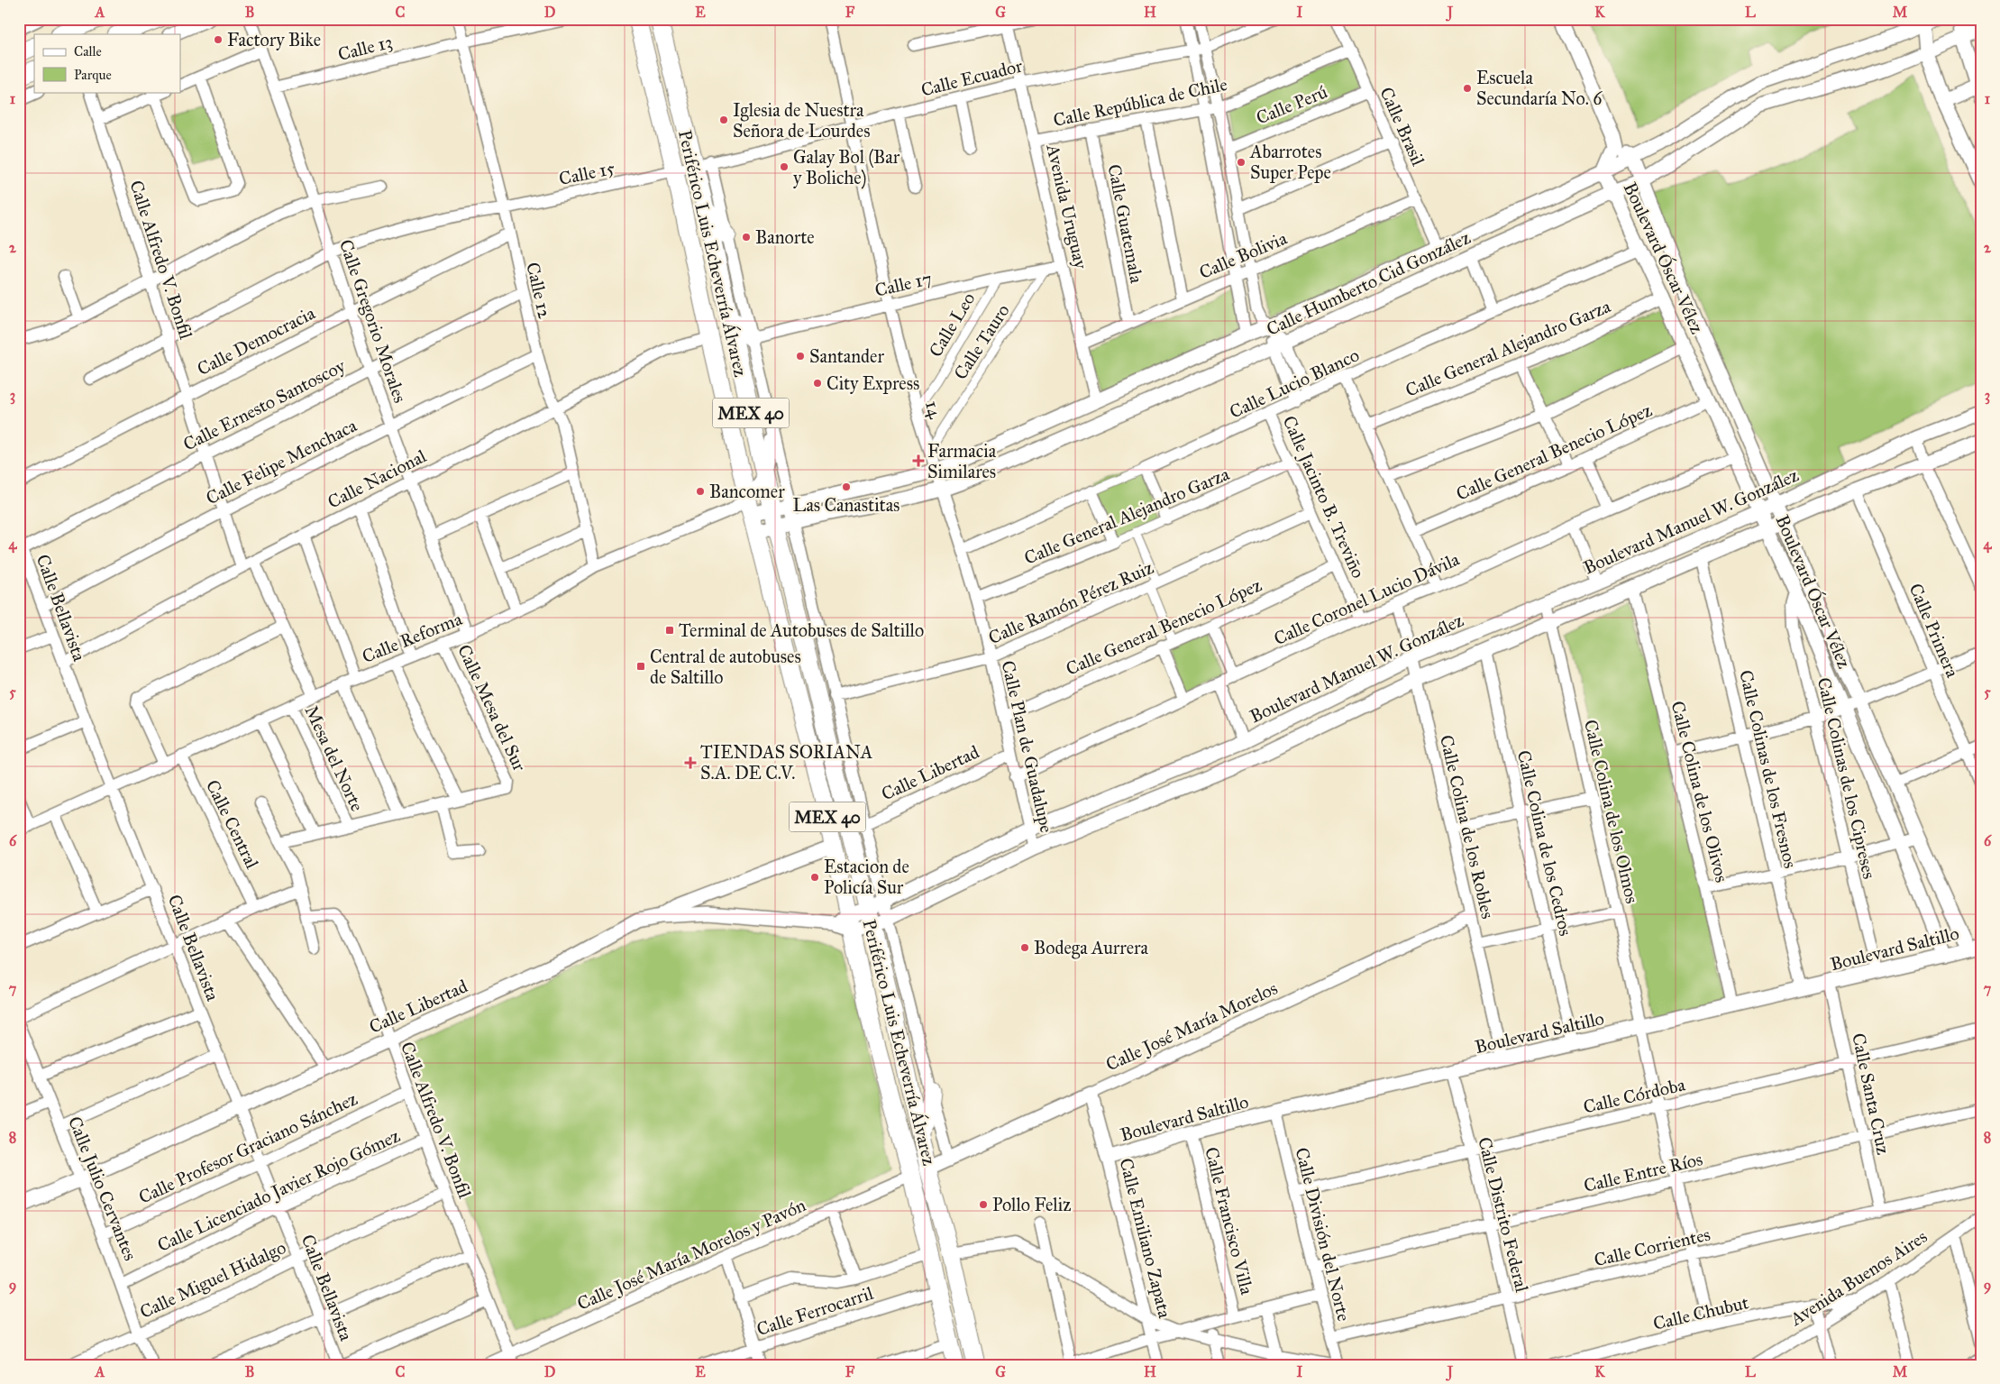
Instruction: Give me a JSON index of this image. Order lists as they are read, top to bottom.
{
  "streets": {
    "main road": ["Periférico Luis Echeverría Álvarez", "MEX 40"],
    "street": [
      "Calle 13",
      "Calle Ecuador",
      "Calle República de Chile",
      "Calle Perú",
      "Calle Brasil",
      "Calle 15",
      "Avenida Uruguay",
      "Calle Guatemala",
      "Calle Bolivia",
      "Boulevard Óscar Vélez",
      "Calle Alfredo V. Bonfil",
      "Calle Humberto Cid González",
      "Calle 17",
      "Calle 12",
      "Calle Gregorio Morales",
      "Calle Leo",
      "Calle Democracia",
      "Calle Tauro",
      "Calle General Alejandro Garza",
      "Calle Lucio Blanco",
      "Calle Ernesto Santoscoy",
      "14",
      "Calle General Benecio López",
      "Calle Felipe Menchaca",
      "Calle Nacional",
      "Calle Jacinto B. Treviño",
      "Boulevard Manuel W. González",
      "Calle Coronel Lucio Dávila",
      "Calle Ramón Pérez Ruiz",
      "Calle Bellavista",
      "Calle Primera",
      "Calle Reforma",
      "Calle Mesa del Sur",
      "Calle Plan de Guadalupe",
      "Mesa del Norte",
      "Calle Colinas de los Fresnos",
      "Calle Libertad",
      "Calle Colinas de los Cipreses",
      "Calle Colina de los Olivos",
      "Calle Colina de los Olmos",
      "Calle Central",
      "Calle Colina de los Robles",
      "Calle Colina de los Cedros",
      "Boulevard Saltillo",
      "Calle José María Morelos",
      "Calle Santa Cruz",
      "Calle Córdoba",
      "Calle Profesor Graciano Sánchez",
      "Calle Entre Ríos",
      "Calle Julio Cervantes",
      "Calle Licenciado Javier Rojo Gómez",
      "Calle Distrito Federal",
      "Calle Francisco Villa",
      "Calle División del Norte",
      "Calle Emiliano Zapata",
      "Calle Corrientes",
      "Calle José María Morelos y Pavón",
      "Avenida Buenos Aires",
      "Calle Miguel Hidalgo",
      "Calle Ferrocarril",
      "Calle Chubut"
    ]
  },
  "crossings": [
    ["Calle 13", "Calle 12"],
    ["Calle 13", "Calle Gregorio Morales"],
    ["Calle Ecuador", "Calle 15"],
    ["Calle Ecuador", "Avenida Uruguay"],
    ["Calle Ecuador", "Periférico Luis Echeverría Álvarez"],
    ["Calle Ecuador", "14"],
    ["Calle Ecuador", "Calle Jacinto B. Treviño"],
    ["Calle República de Chile", "Calle Brasil"],
    ["Calle República de Chile", "Avenida Uruguay"],
    ["Calle República de Chile", "Calle Guatemala"],
    ["Calle República de Chile", "Calle Jacinto B. Treviño"],
    ["Calle Perú", "Calle Brasil"],
    ["Calle Perú", "Calle Jacinto B. Treviño"],
    ["Calle Brasil", "Calle Bolivia"],
    ["Calle Brasil", "Calle Humberto Cid González"],
    ["Calle 15", "Periférico Luis Echeverría Álvarez"],
    ["Calle 15", "Calle Alfredo V. Bonfil"],
    ["Calle 15", "Calle 12"],
    ["Calle 15", "Calle Gregorio Morales"],
    ["Avenida Uruguay", "Calle Bolivia"],
    ["Avenida Uruguay", "Calle Humberto Cid González"],
    ["Avenida Uruguay", "Calle 17"],
    ["Calle Guatemala", "Calle Bolivia"],
    ["Periférico Luis Echeverría Álvarez", "Calle Humberto Cid González"],
    ["Periférico Luis Echeverría Álvarez", "Calle Nacional"],
    ["Periférico Luis Echeverría Álvarez", "Boulevard Manuel W. González"],
    ["Periférico Luis Echeverría Álvarez", "Calle Reforma"],
    ["Periférico Luis Echeverría Álvarez", "Calle Libertad"],
    ["Periférico Luis Echeverría Álvarez", "Calle José María Morelos"],
    ["Periférico Luis Echeverría Álvarez", "Calle José María Morelos y Pavón"],
    ["Periférico Luis Echeverría Álvarez", "Calle Ferrocarril"],
    ["Calle Bolivia", "Calle Jacinto B. Treviño"],
    ["Boulevard Óscar Vélez", "Calle Humberto Cid González"],
    ["Boulevard Óscar Vélez", "Calle General Alejandro Garza"],
    ["Boulevard Óscar Vélez", "Calle Lucio Blanco"],
    ["Boulevard Óscar Vélez", "Calle General Benecio López"],
    ["Boulevard Óscar Vélez", "Boulevard Manuel W. González"],
    ["Boulevard Óscar Vélez", "Calle Coronel Lucio Dávila"],
    ["Boulevard Óscar Vélez", "Calle Colinas de los Cipreses"],
    ["Boulevard Óscar Vélez", "Boulevard Saltillo"],
    ["Calle Alfredo V. Bonfil", "Calle Democracia"],
    ["Calle Alfredo V. Bonfil", "Calle Ernesto Santoscoy"],
    ["Calle Alfredo V. Bonfil", "Calle Felipe Menchaca"],
    ["Calle Alfredo V. Bonfil", "Calle Nacional"],
    ["Calle Alfredo V. Bonfil", "Calle Libertad"],
    ["Calle Alfredo V. Bonfil", "Calle Central"],
    ["Calle Alfredo V. Bonfil", "Calle Profesor Graciano Sánchez"],
    ["Calle Alfredo V. Bonfil", "Calle Licenciado Javier Rojo Gómez"],
    ["Calle Alfredo V. Bonfil", "Calle José María Morelos y Pavón"],
    ["Calle Alfredo V. Bonfil", "Calle Miguel Hidalgo"],
    ["Calle Humberto Cid González", "14"],
    ["Calle Humberto Cid González", "Calle Jacinto B. Treviño"],
    ["Calle Humberto Cid González", "Calle Plan de Guadalupe"],
    ["Calle 17", "Calle Leo"],
    ["Calle 17", "Calle Tauro"],
    ["Calle 17", "14"],
    ["Calle 12", "Calle Democracia"],
    ["Calle 12", "Calle Ernesto Santoscoy"],
    ["Calle 12", "Calle Felipe Menchaca"],
    ["Calle 12", "Calle Nacional"],
    ["Calle 12", "Calle Reforma"],
    ["Calle Gregorio Morales", "Calle Democracia"],
    ["Calle Gregorio Morales", "Calle Ernesto Santoscoy"],
    ["Calle Gregorio Morales", "Calle Felipe Menchaca"],
    ["Calle Gregorio Morales", "Calle Nacional"],
    ["Calle Gregorio Morales", "Calle Reforma"],
    ["Calle Leo", "14"],
    ["Calle Tauro", "14"],
    ["Calle General Alejandro Garza", "Calle Jacinto B. Treviño"],
    ["Calle General Alejandro Garza", "Calle Plan de Guadalupe"],
    ["Calle Lucio Blanco", "Calle Jacinto B. Treviño"],
    ["Calle Lucio Blanco", "Calle Plan de Guadalupe"],
    ["Calle Ernesto Santoscoy", "Calle Bellavista"],
    ["14", "Calle Plan de Guadalupe"],
    ["Calle General Benecio López", "Calle Jacinto B. Treviño"],
    ["Calle General Benecio López", "Calle Plan de Guadalupe"],
    ["Calle Felipe Menchaca", "Calle Bellavista"],
    ["Calle Nacional", "Calle Bellavista"],
    ["Calle Jacinto B. Treviño", "Calle Coronel Lucio Dávila"],
    ["Calle Jacinto B. Treviño", "Calle Ramón Pérez Ruiz"],
    ["Boulevard Manuel W. González", "Calle Primera"],
    ["Boulevard Manuel W. González", "Calle Plan de Guadalupe"],
    ["Boulevard Manuel W. González", "Calle Colinas de los Fresnos"],
    ["Boulevard Manuel W. González", "Calle Libertad"],
    ["Boulevard Manuel W. González", "Calle Colina de los Olivos"],
    ["Boulevard Manuel W. González", "Calle Colina de los Olmos"],
    ["Boulevard Manuel W. González", "Calle Colina de los Robles"],
    ["Boulevard Manuel W. González", "Calle Colina de los Cedros"],
    ["Calle Coronel Lucio Dávila", "Calle Plan de Guadalupe"],
    ["Calle Coronel Lucio Dávila", "Calle Colina de los Robles"],
    ["Calle Ramón Pérez Ruiz", "Calle Plan de Guadalupe"],
    ["Calle Bellavista", "Calle Reforma"],
    ["Calle Bellavista", "Calle Libertad"],
    ["Calle Bellavista", "Calle Profesor Graciano Sánchez"],
    ["Calle Bellavista", "Calle Licenciado Javier Rojo Gómez"],
    ["Calle Bellavista", "Calle Miguel Hidalgo"],
    ["Calle Reforma", "Calle Mesa del Sur"],
    ["Calle Reforma", "Mesa del Norte"],
    ["Calle Reforma", "Calle Central"],
    ["Calle Plan de Guadalupe", "Calle Libertad"],
    ["Calle Colinas de los Fresnos", "Boulevard Saltillo"],
    ["Calle Libertad", "Calle Julio Cervantes"],
    ["Calle Colinas de los Cipreses", "Boulevard Saltillo"],
    ["Calle Colina de los Olivos", "Boulevard Saltillo"],
    ["Calle Colina de los Olmos", "Boulevard Saltillo"],
    ["Calle Colina de los Olmos", "Calle Córdoba"],
    ["Calle Colina de los Olmos", "Calle Entre Ríos"],
    ["Calle Colina de los Olmos", "Calle Corrientes"],
    ["Calle Colina de los Olmos", "Calle Chubut"],
    ["Calle Colina de los Robles", "Boulevard Saltillo"],
    ["Calle Colina de los Robles", "Calle José María Morelos"],
    ["Calle Colina de los Cedros", "Boulevard Saltillo"],
    ["Boulevard Saltillo", "Calle Santa Cruz"],
    ["Boulevard Saltillo", "Calle Distrito Federal"],
    ["Boulevard Saltillo", "Calle Francisco Villa"],
    ["Boulevard Saltillo", "Calle División del Norte"],
    ["Boulevard Saltillo", "Calle Emiliano Zapata"],
    ["Calle José María Morelos", "Calle Emiliano Zapata"],
    ["Calle Santa Cruz", "Calle Córdoba"],
    ["Calle Santa Cruz", "Calle Entre Ríos"],
    ["Calle Santa Cruz", "Calle Corrientes"],
    ["Calle Córdoba", "Calle Distrito Federal"],
    ["Calle Córdoba", "Calle División del Norte"],
    ["Calle Profesor Graciano Sánchez", "Calle Julio Cervantes"],
    ["Calle Entre Ríos", "Calle Distrito Federal"],
    ["Calle Entre Ríos", "Calle División del Norte"],
    ["Calle Julio Cervantes", "Calle Licenciado Javier Rojo Gómez"],
    ["Calle Julio Cervantes", "Calle Miguel Hidalgo"],
    ["Calle Distrito Federal", "Calle Corrientes"],
    ["Calle División del Norte", "Calle Corrientes"],
    ["Avenida Buenos Aires", "Calle Chubut"]
  ],
  "places": {
    "other": [
      "Factory Bike",
      "Escuela Secundaría No. 6",
      "Iglesia de Nuestra Señora de Lourdes",
      "Abarrotes Super Pepe",
      "Galay Bol (Bar y Boliche)",
      "Banorte",
      "Santander",
      "City Express",
      "Las Canastitas",
      "Bancomer",
      "Estacion de Policía Sur",
      "Bodega Aurrera",
      "Pollo Feliz"
    ],
    "health": ["Farmacia Similares", "TIENDAS SORIANA S.A. DE C.V."],
    "transit": ["Terminal de Autobuses de Saltillo", "Central de autobuses de Saltillo"]
  },
  "legend": ["Calle", "Parque"],
  "grid": {
    "columns": [
      "A",
      "B",
      "C",
      "D",
      "E",
      "F",
      "G",
      "H",
      "I",
      "J",
      "K",
      "L",
      "M"
    ],
    "rows": [
      "1",
      "2",
      "3",
      "4",
      "5",
      "6",
      "7",
      "8",
      "9"
    ]
  }
}
